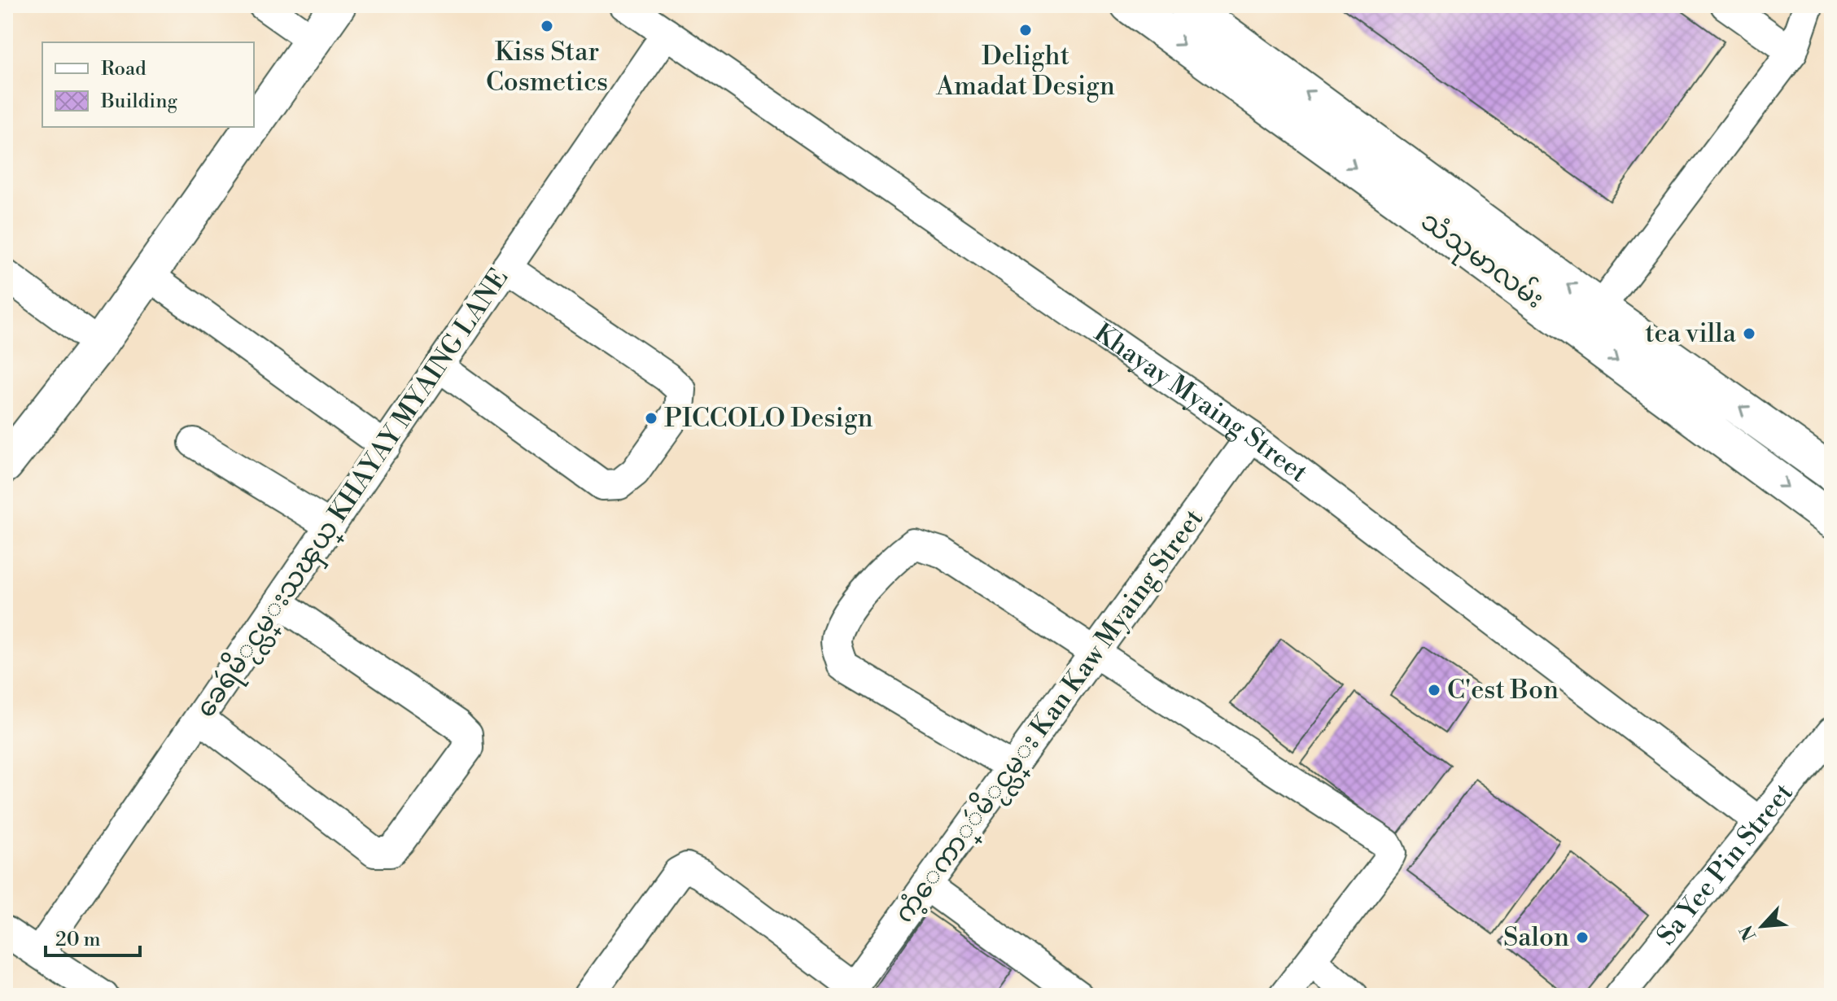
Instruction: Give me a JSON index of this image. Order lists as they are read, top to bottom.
{
  "streets": {
    "main road": ["သံသုမာလမ်း"],
    "street": [
      "Khayay Myaing Street",
      "ခေရဴမိႂင္လမ္းသၾယ္ KHAYAY MYAING LANE",
      "ကံ့ေကာ္ဴမိႂင္လမ္း Kan Kaw Myaing Street",
      "Sa Yee Pin Street"
    ]
  },
  "crossings": [
    ["Khayay Myaing Street", "ခေရဴမိႂင္လမ္းသၾယ္ KHAYAY MYAING LANE"],
    ["Khayay Myaing Street", "ကံ့ေကာ္ဴမိႂင္လမ္း Kan Kaw Myaing Street"],
    ["Khayay Myaing Street", "Sa Yee Pin Street"]
  ],
  "places": [
    "Kiss Star Cosmetics",
    "Delight Amadat Design",
    "tea villa",
    "PICCOLO Design",
    "C'est Bon",
    "Salon"
  ],
  "legend": ["Road", "Building"],
  "scale_bar": "20 m",
  "north": "bottom left"
}
